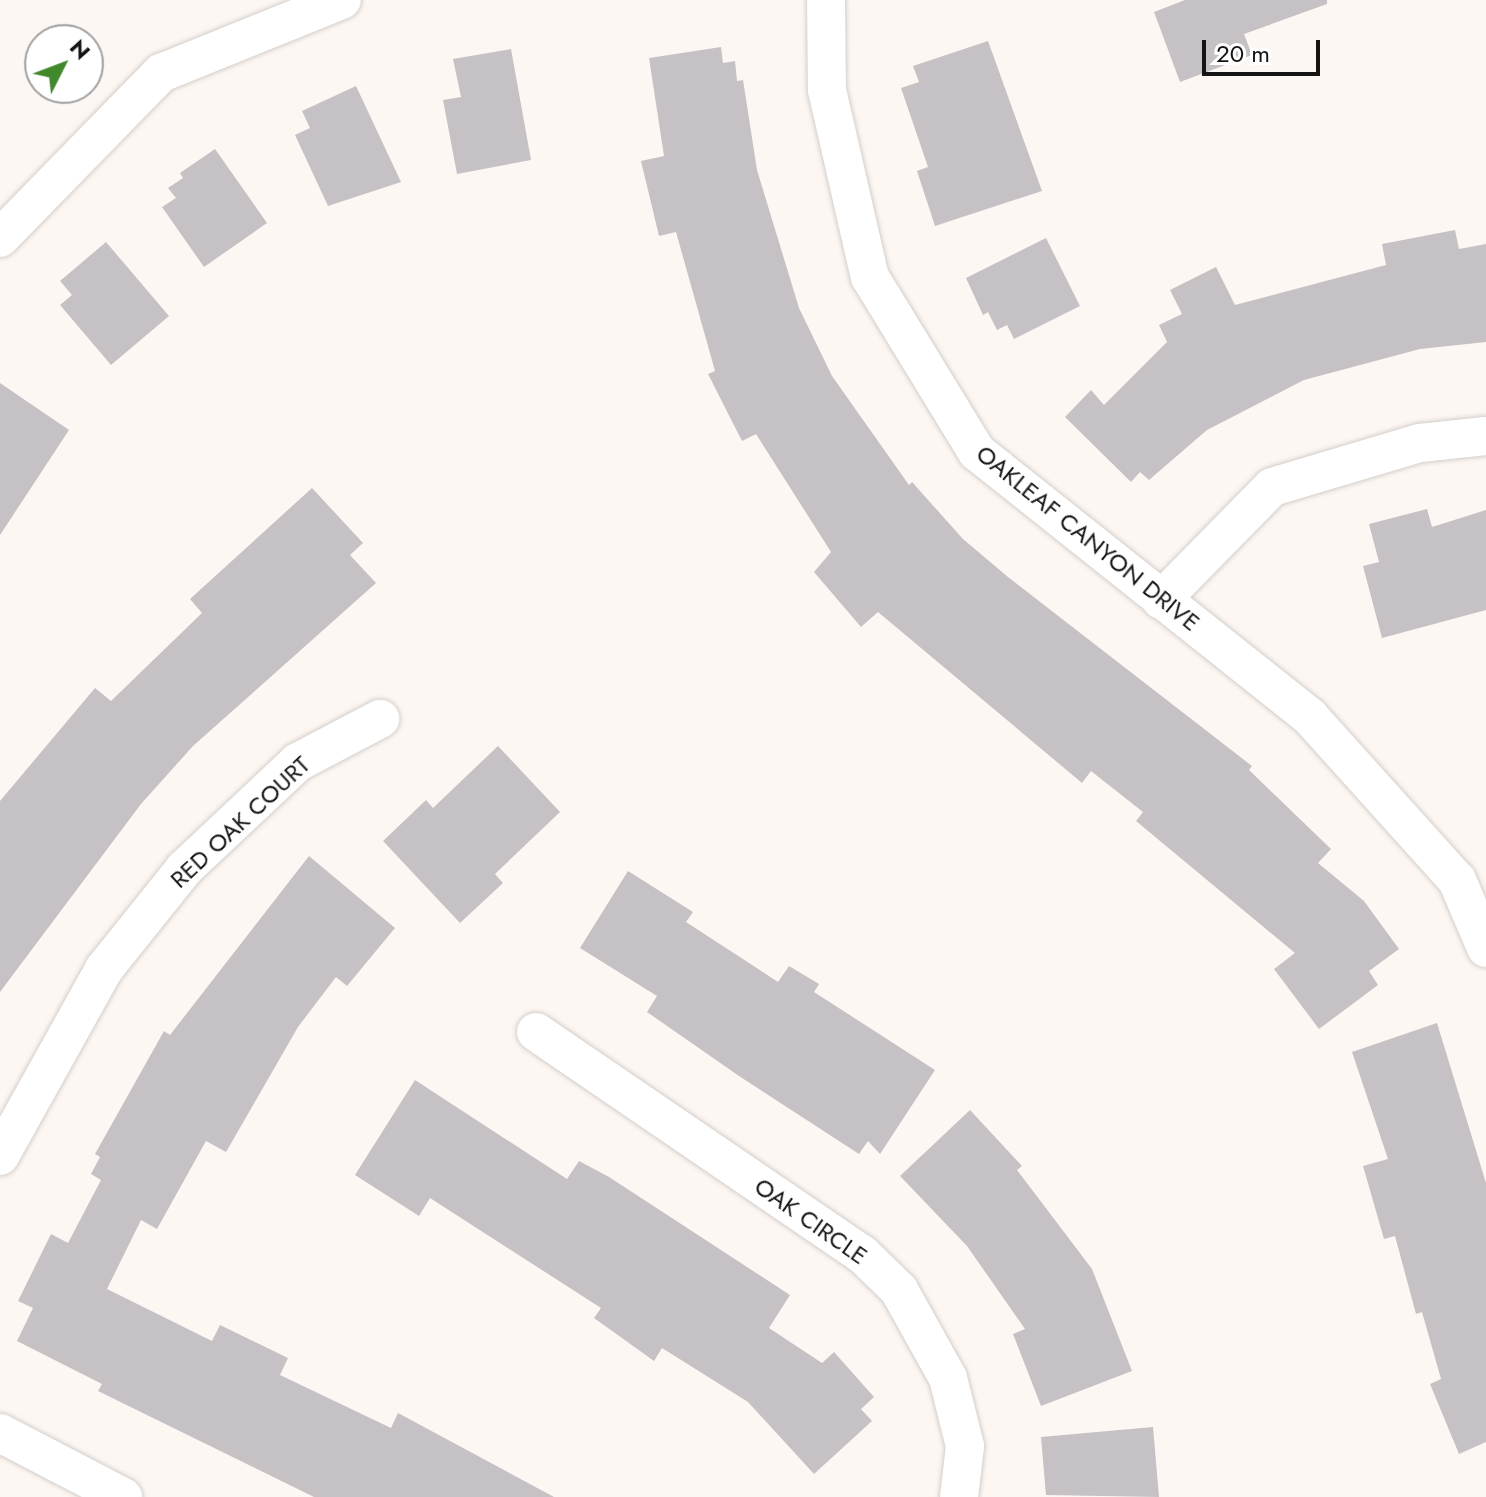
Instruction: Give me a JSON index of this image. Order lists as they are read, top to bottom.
{
  "streets": {
    "street": ["OAKLEAF CANYON DRIVE", "RED OAK COURT", "OAK CIRCLE"]
  },
  "scale_bar": "20 m",
  "north": "top right"
}
